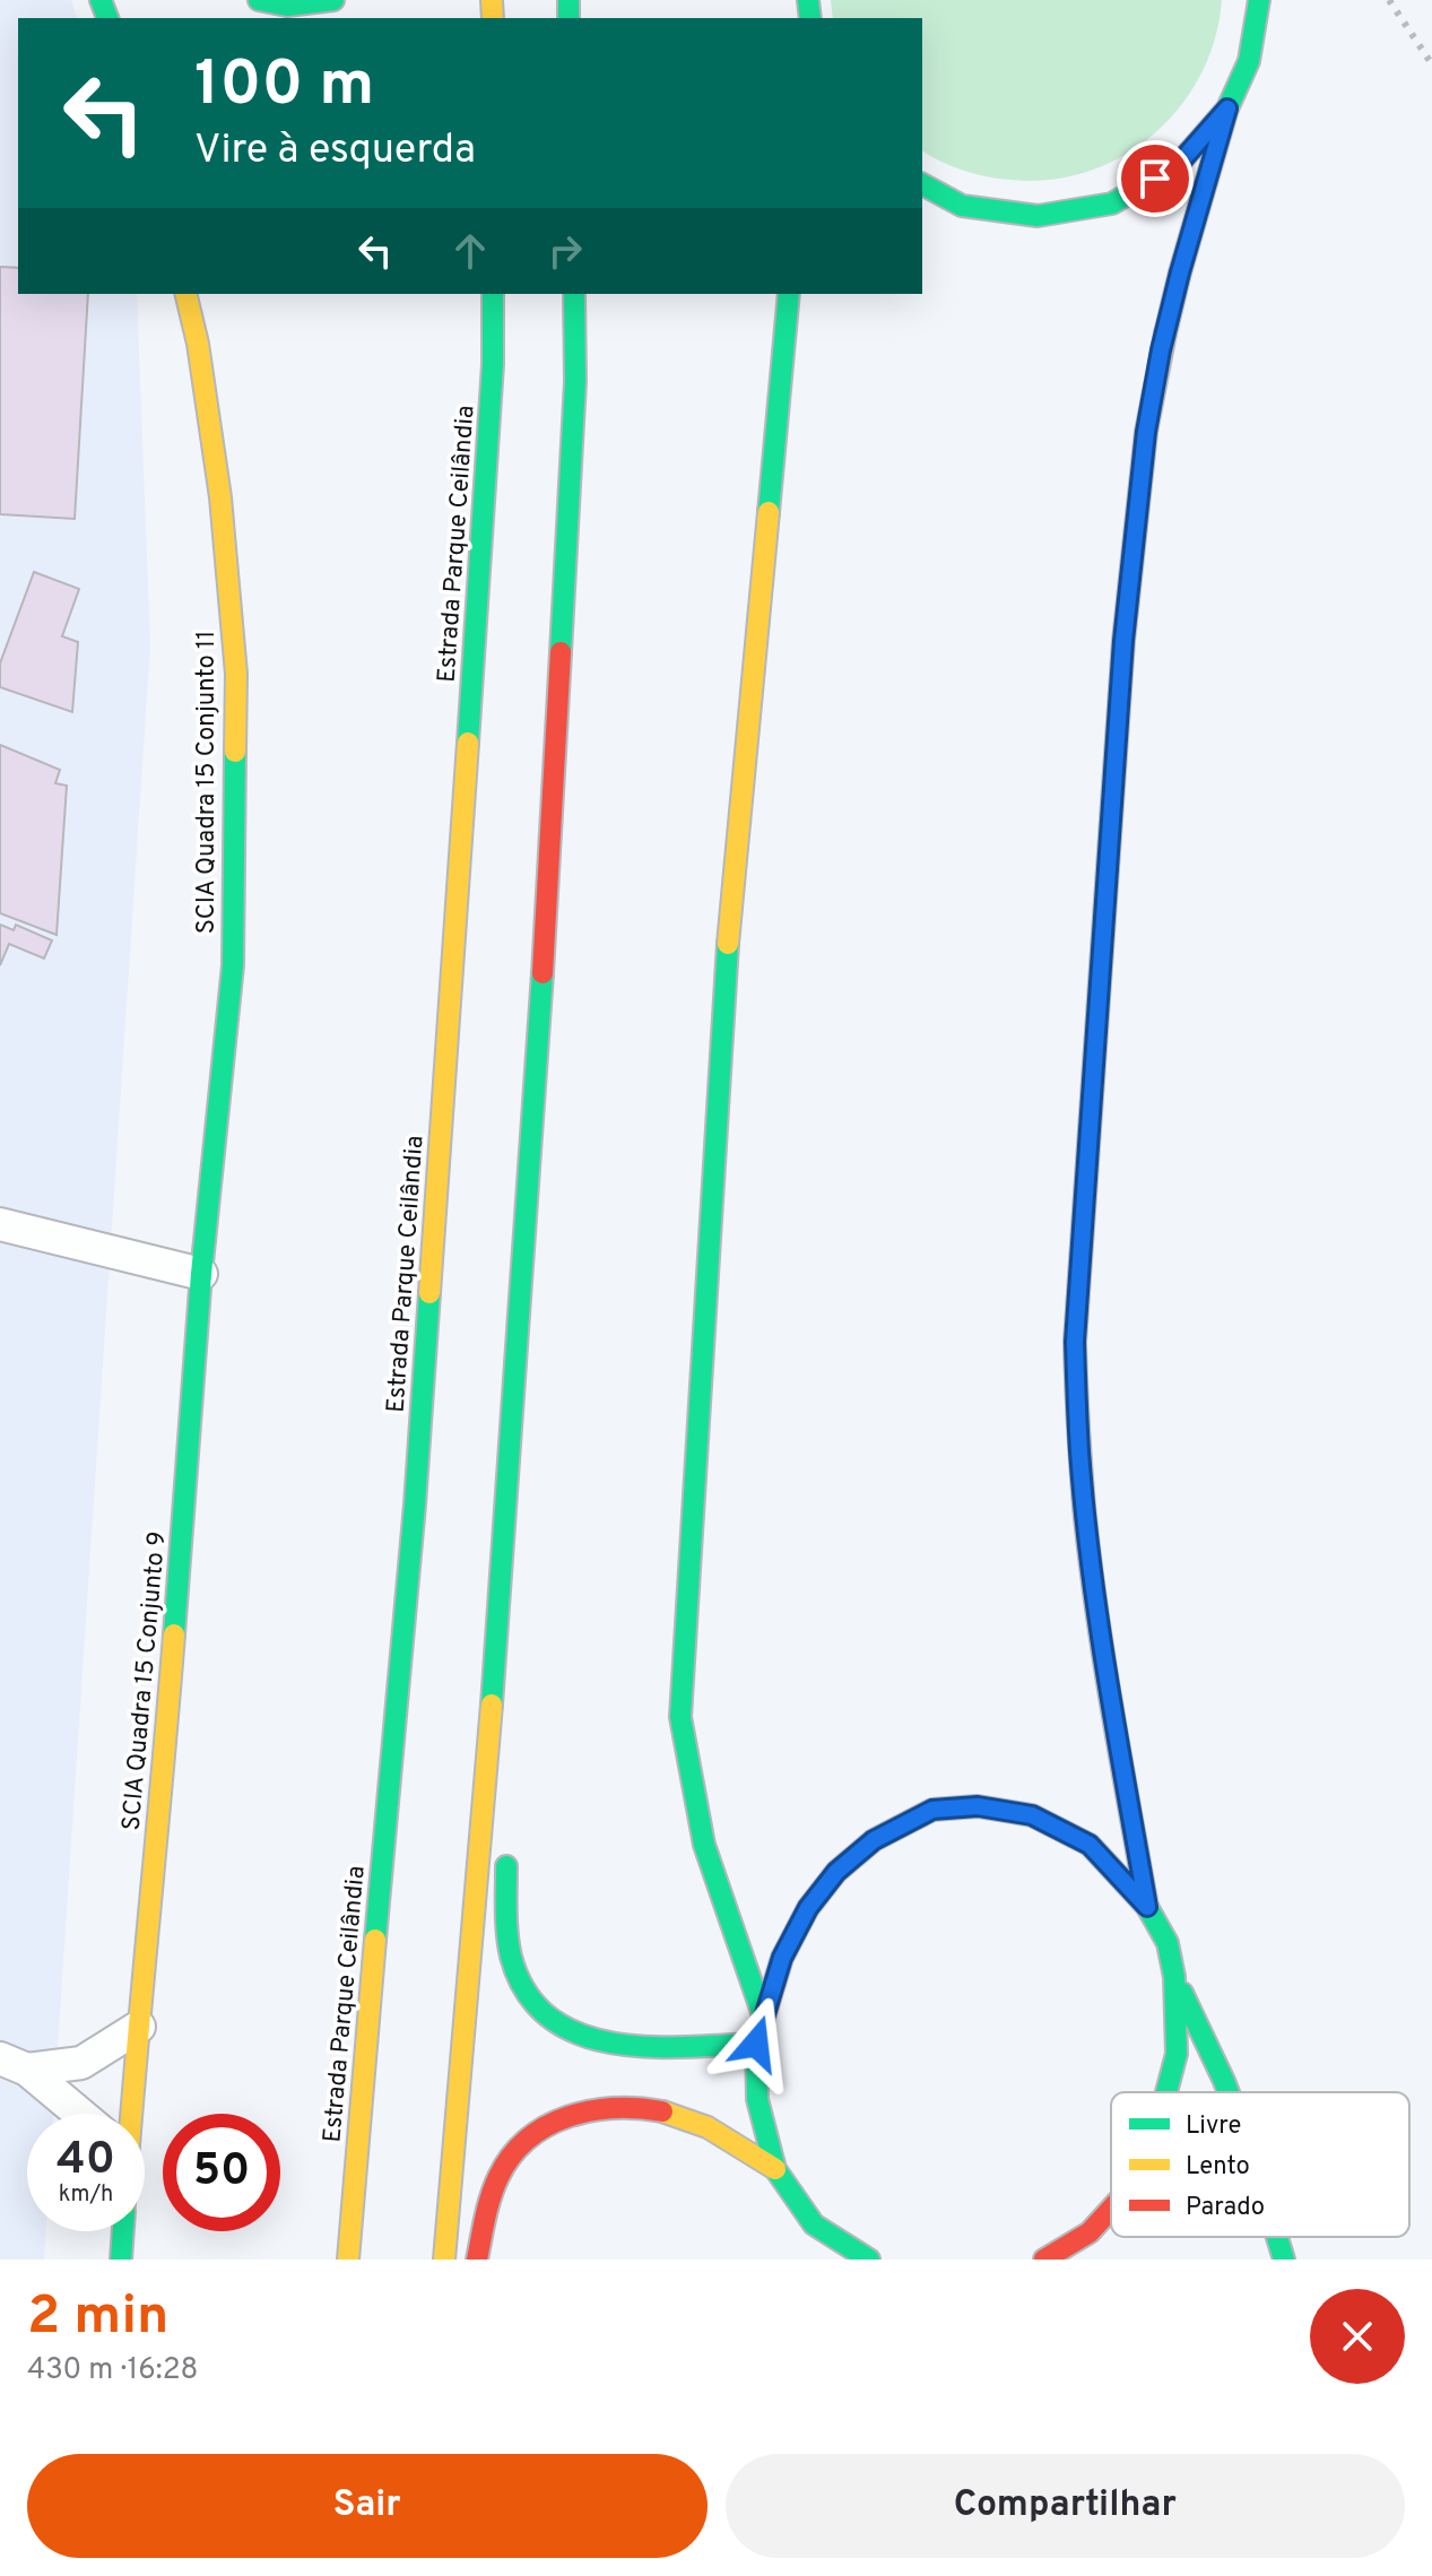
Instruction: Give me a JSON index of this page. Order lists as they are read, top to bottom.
{
  "streets": {
    "main road": ["Estrada Parque Ceilândia", "SCIA Quadra 15 Conjunto 11", "SCIA Quadra 15 Conjunto 9"]
  },
  "crossings": [
    ["SCIA Quadra 15 Conjunto 11", "SCIA Quadra 15 Conjunto 9"]
  ],
  "legend": ["Livre", "Lento", "Parado"],
  "page": {
    "turn": ["100 m", "Vire à esquerda"],
    "speed": "40 km/h",
    "limit": "50",
    "heading": ["2 min", "430 m · 16:28"],
    "buttons": ["Sair", "Compartilhar"]
  }
}
